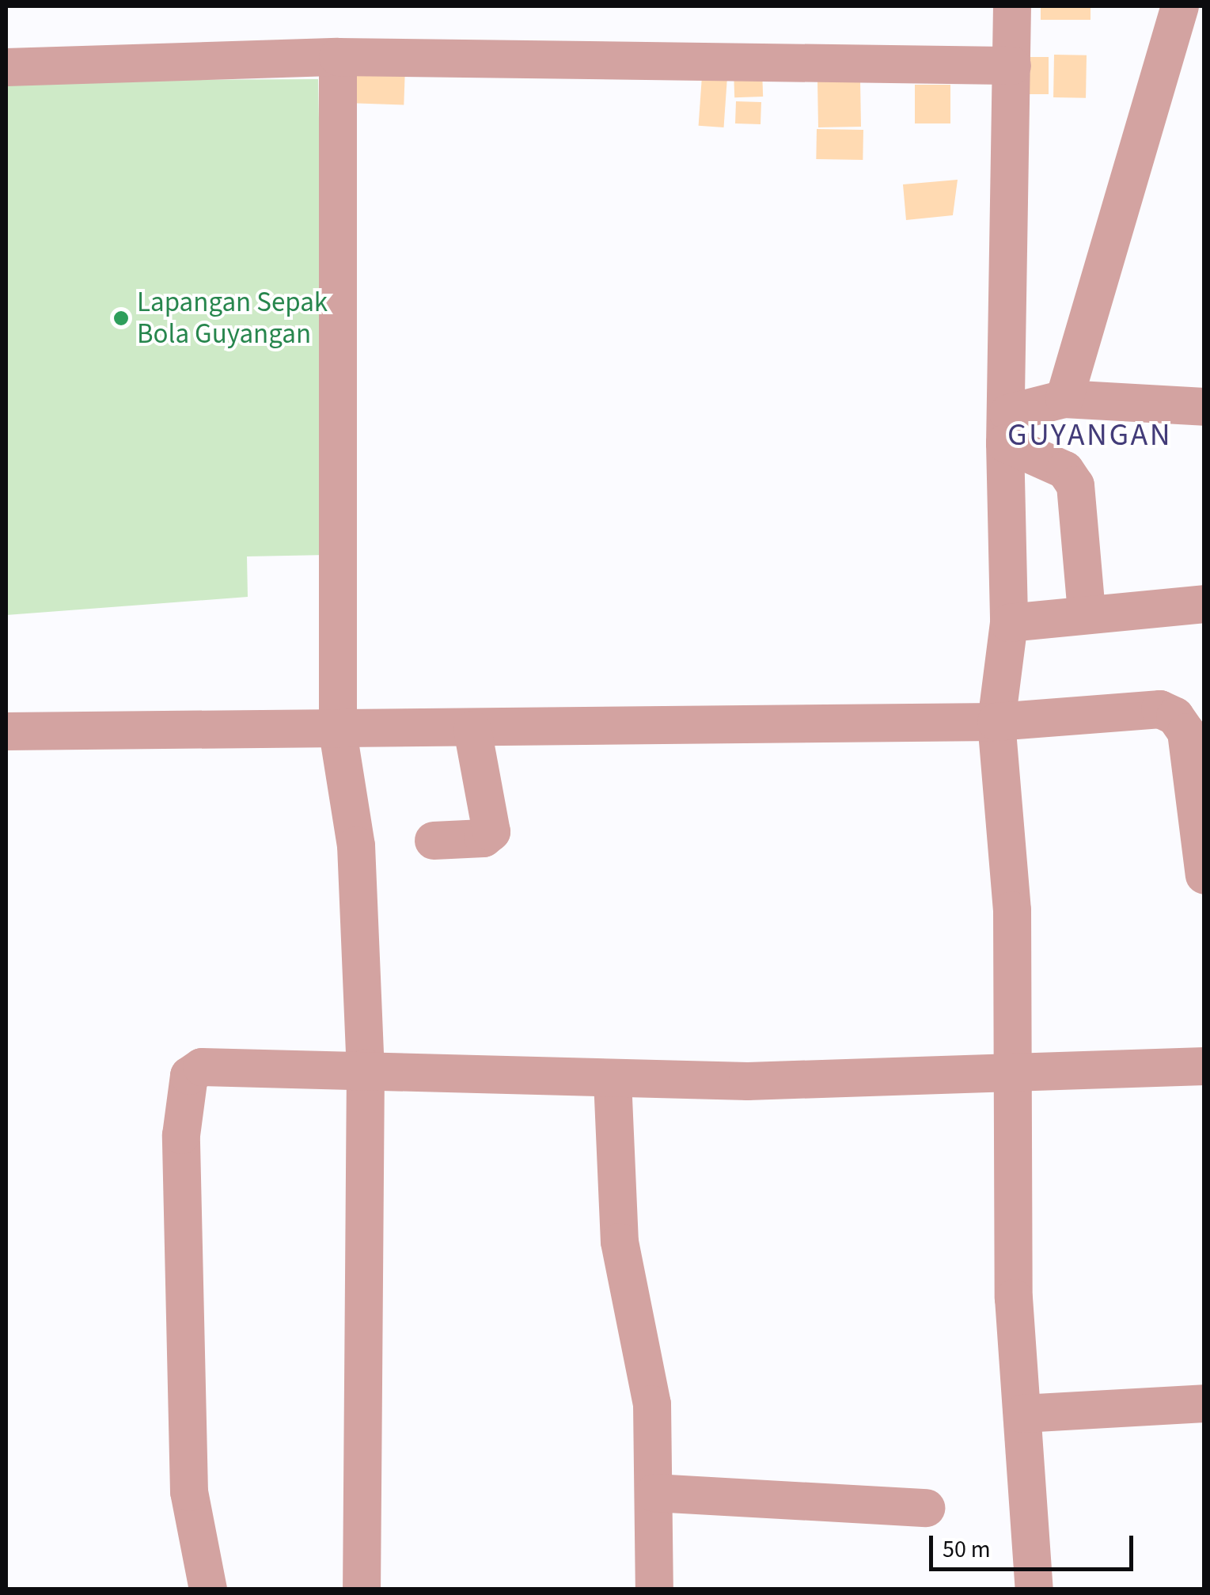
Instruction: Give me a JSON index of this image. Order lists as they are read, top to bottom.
{
  "districts": ["GUYANGAN"],
  "places": ["Lapangan Sepak Bola Guyangan"],
  "scale_bar": "50 m"
}
